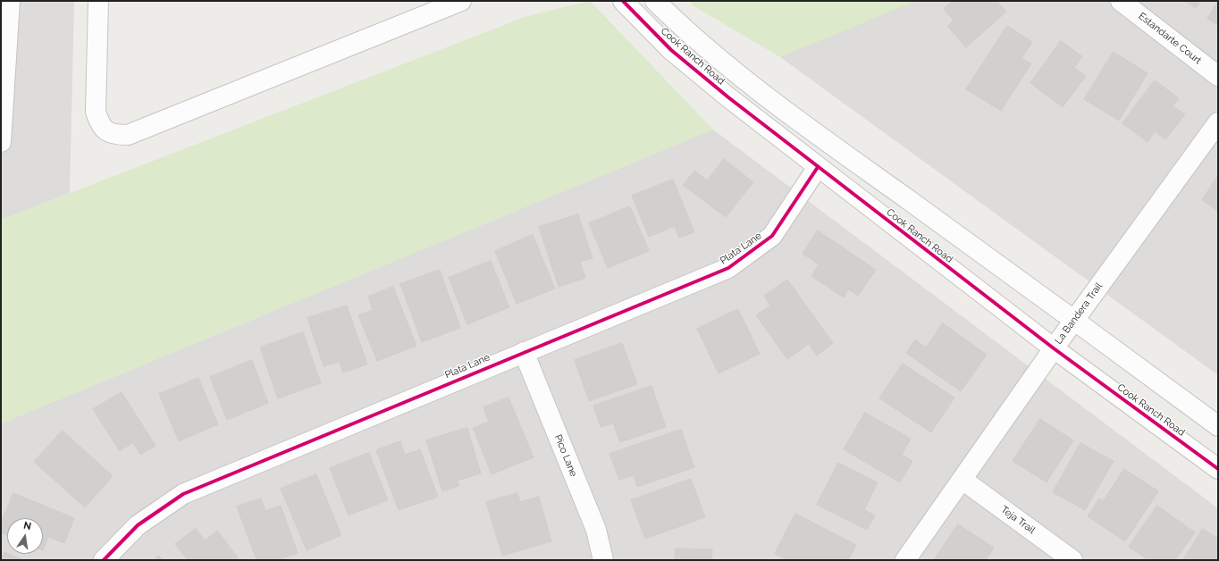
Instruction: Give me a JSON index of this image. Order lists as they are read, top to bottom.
{
  "streets": {
    "street": [
      "Estandarte Court",
      "Cook Ranch Road",
      "Plata Lane",
      "La Bandera Trail",
      "Pico Lane",
      "Teja Trail"
    ]
  },
  "crossings": [
    ["Cook Ranch Road", "Plata Lane"],
    ["Cook Ranch Road", "La Bandera Trail"],
    ["Plata Lane", "Pico Lane"],
    ["La Bandera Trail", "Teja Trail"]
  ],
  "north": "top"
}
